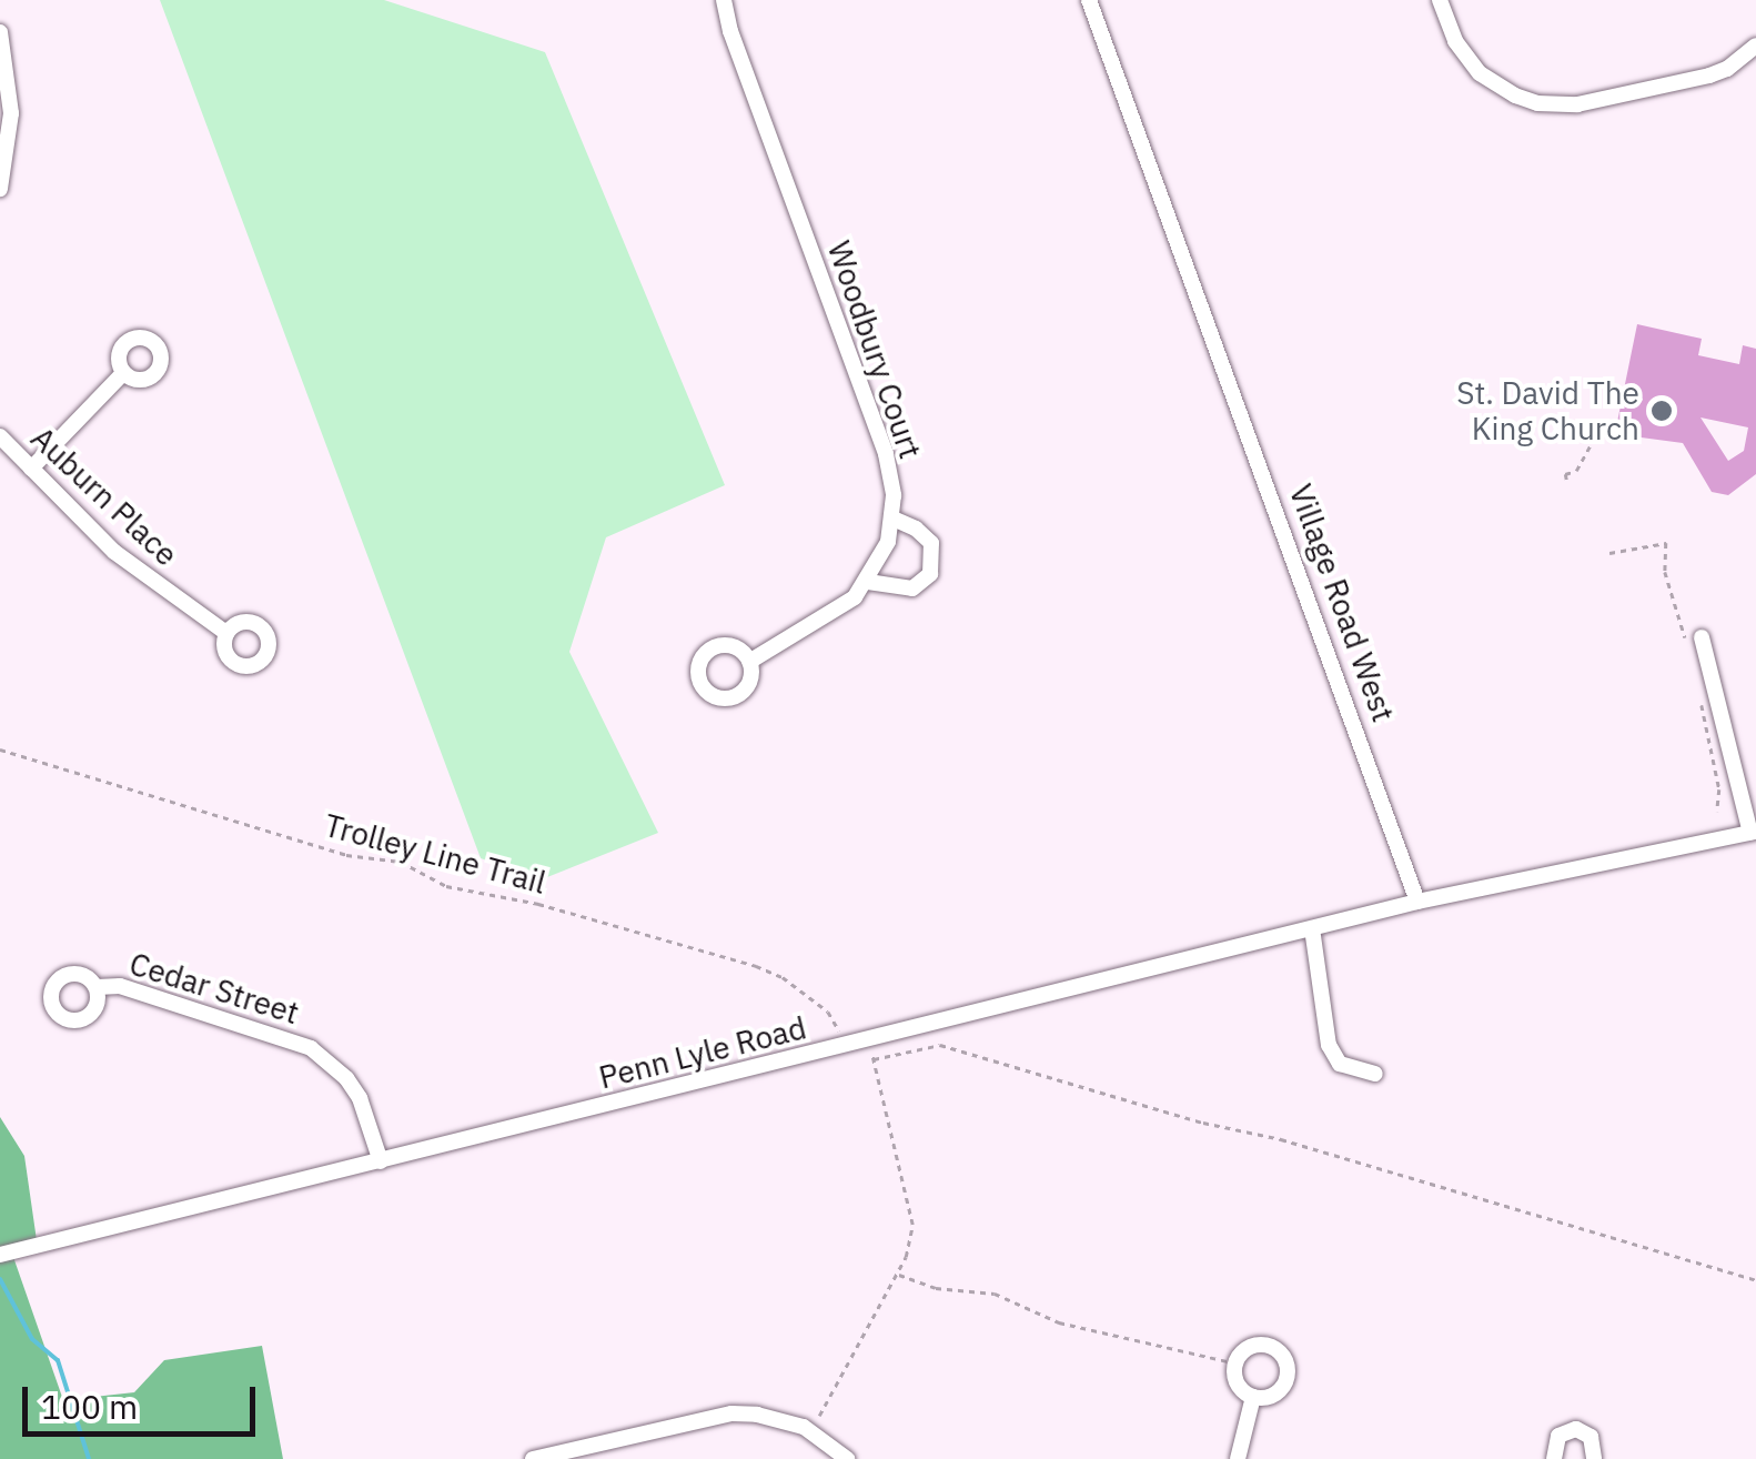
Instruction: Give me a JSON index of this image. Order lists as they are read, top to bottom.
{
  "streets": {
    "street": [
      "Woodbury Court",
      "Auburn Place",
      "Village Road West",
      "Cedar Street",
      "Penn Lyle Road"
    ],
    "path": ["Trolley Line Trail"]
  },
  "crossings": [
    ["Village Road West", "Penn Lyle Road"],
    ["Cedar Street", "Penn Lyle Road"]
  ],
  "places": ["St. David The King Church"],
  "scale_bar": "100 m"
}
